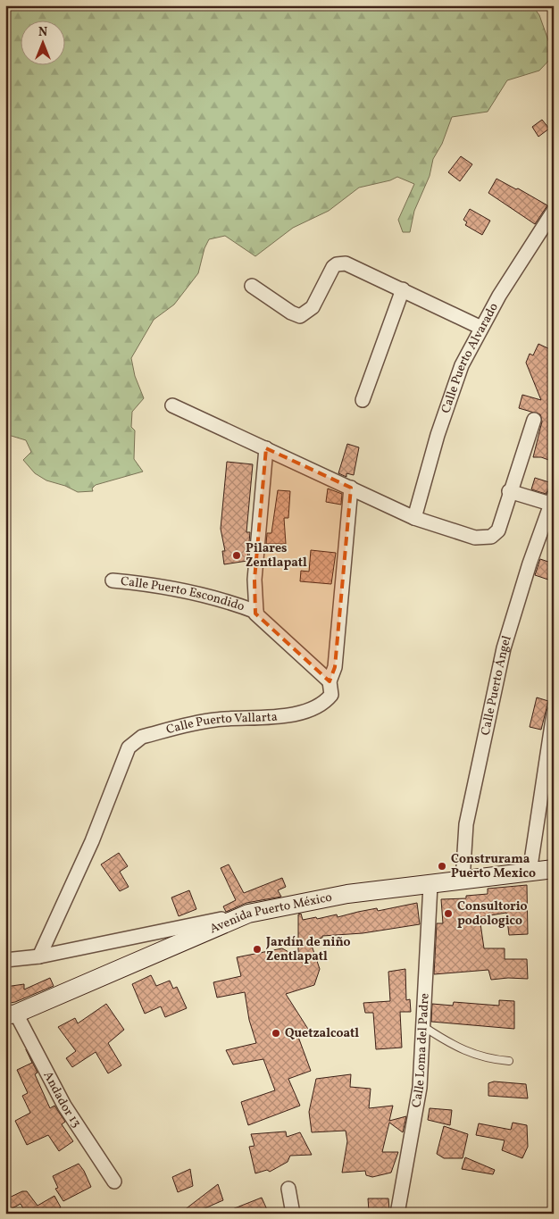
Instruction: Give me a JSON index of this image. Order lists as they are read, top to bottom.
{
  "streets": {
    "main road": ["Avenida Puerto México"],
    "street": [
      "Calle Puerto Alvarado",
      "Calle Puerto Escondido",
      "Calle Puerto Ángel",
      "Calle Puerto Vallarta",
      "Calle Loma del Padre",
      "Andador 13"
    ]
  },
  "crossings": [
    ["Calle Puerto Escondido", "Calle Puerto Vallarta"],
    ["Calle Puerto Ángel", "Avenida Puerto México"],
    ["Avenida Puerto México", "Calle Loma del Padre"],
    ["Avenida Puerto México", "Andador 13"]
  ],
  "places": [
    "Pilares Zentlapatl",
    "Construrama Puerto Mexico",
    "Consultorio podologico",
    "Jardín de niño Zentlapatl",
    "Quetzalcoatl"
  ],
  "north": "top"
}
